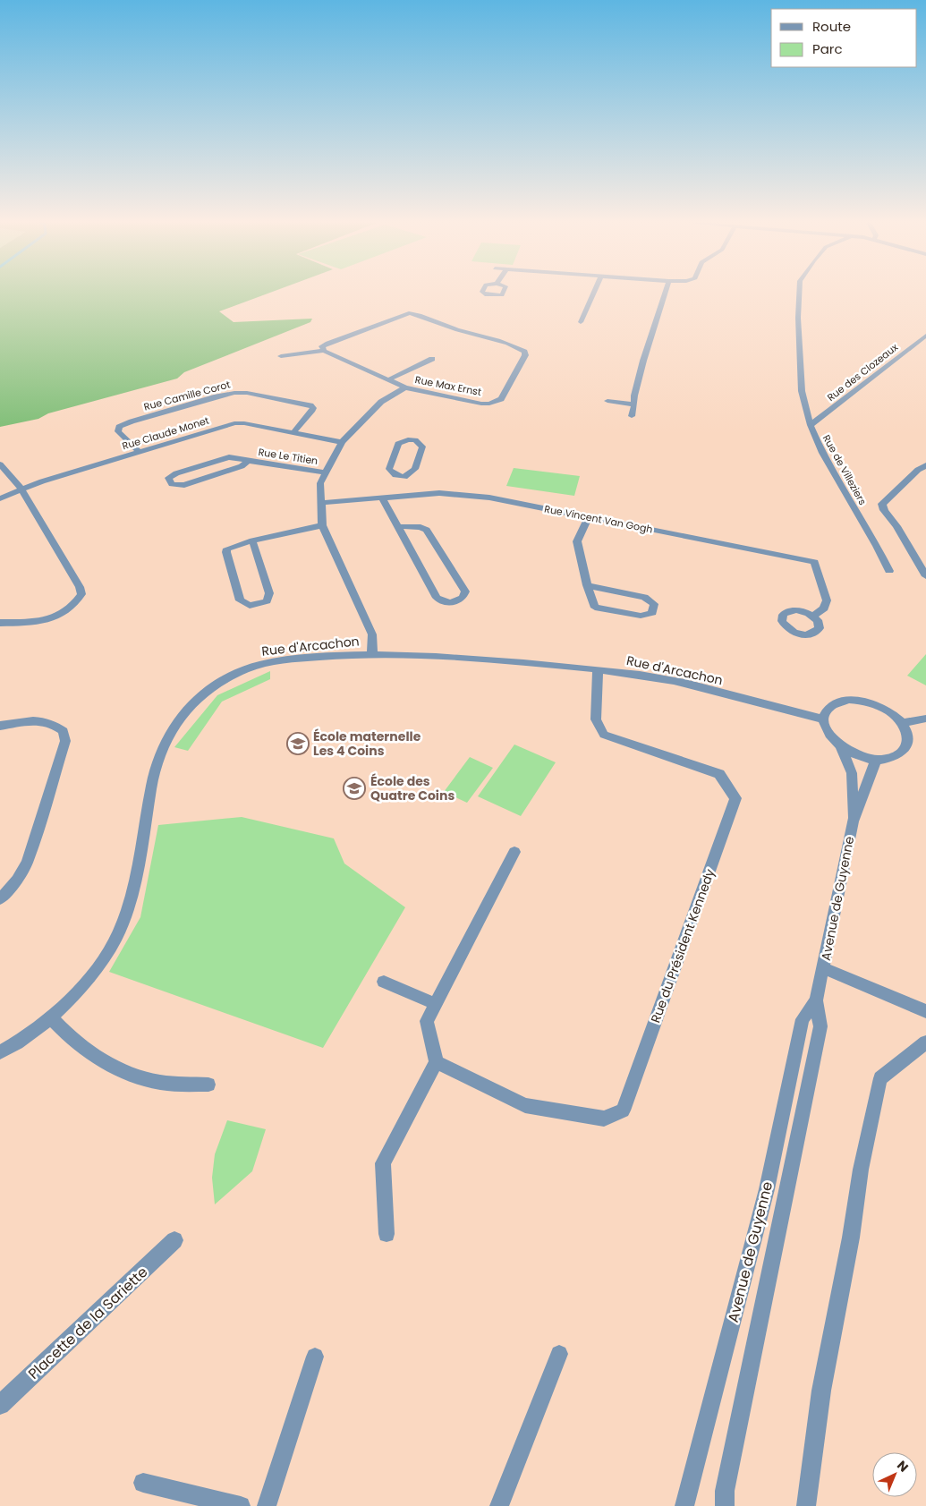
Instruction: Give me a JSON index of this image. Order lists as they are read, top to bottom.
{
  "streets": {
    "street": [
      "Rue des Clozeaux",
      "Rue Max Ernst",
      "Rue Camille Corot",
      "Rue Claude Monet",
      "Rue Le Titien",
      "Rue de Villeziers",
      "Rue Vincent Van Gogh",
      "Rue d'Arcachon",
      "Avenue de Guyenne",
      "Rue du Président Kennedy",
      "Placette de la Sariette"
    ]
  },
  "crossings": [
    ["Rue des Clozeaux", "Rue de Villeziers"],
    ["Rue Camille Corot", "Rue Claude Monet"],
    ["Rue d'Arcachon", "Avenue de Guyenne"],
    ["Rue d'Arcachon", "Rue du Président Kennedy"]
  ],
  "places": {
    "school or university": ["École maternelle Les 4 Coins", "École des Quatre Coins"]
  },
  "legend": ["Route", "Parc"],
  "north": "top right"
}
